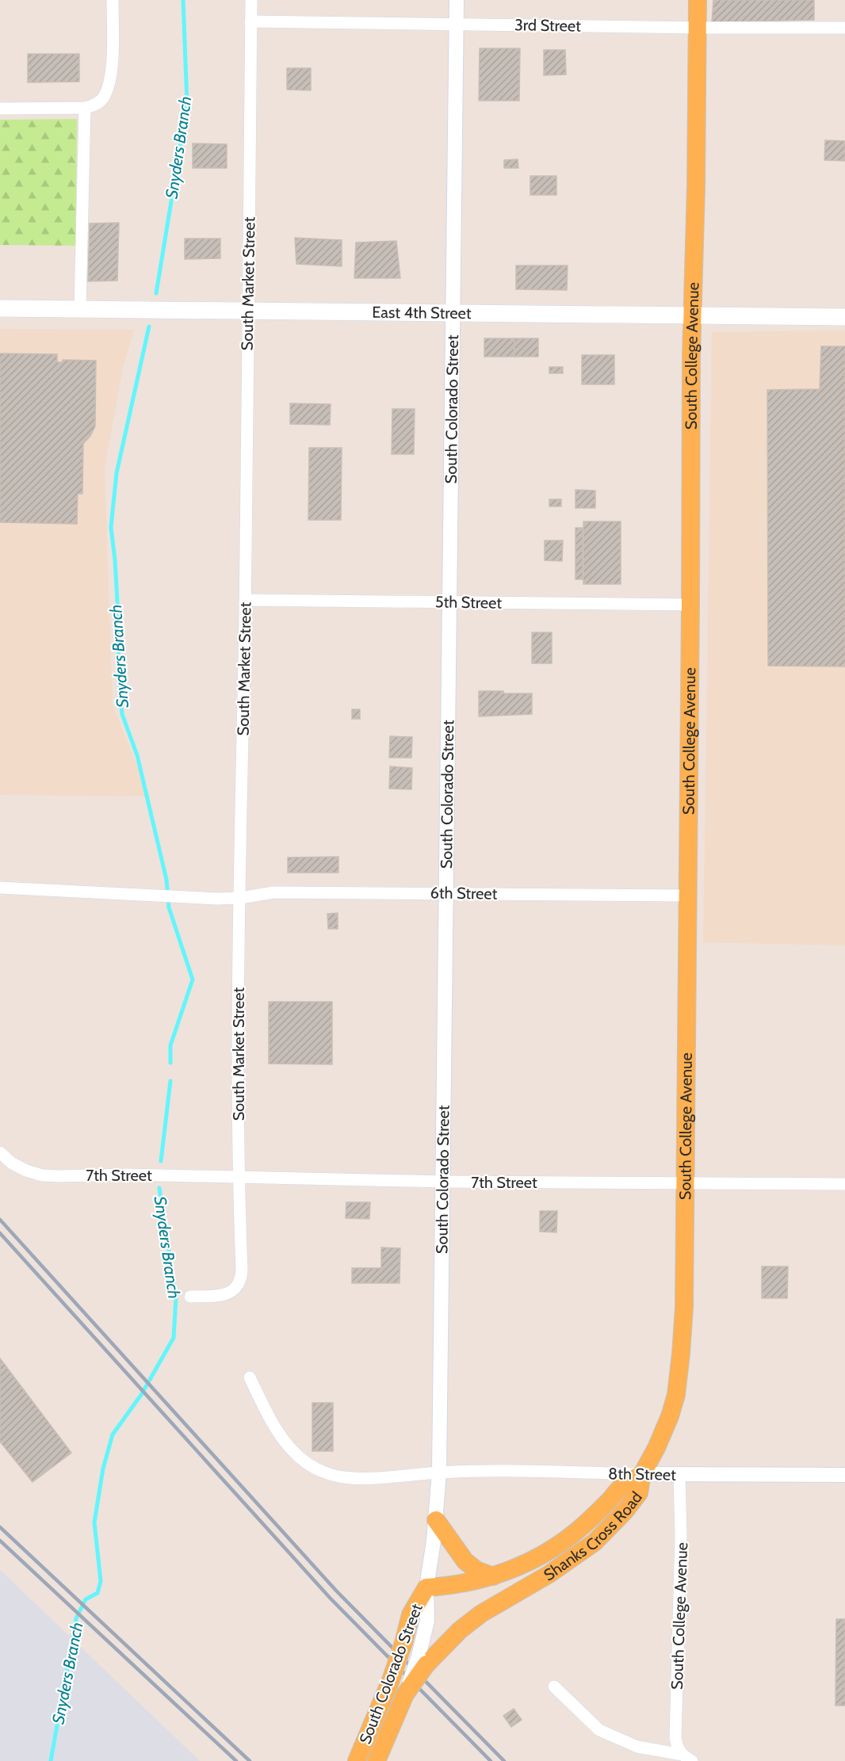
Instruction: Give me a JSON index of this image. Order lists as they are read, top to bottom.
{
  "streets": {
    "main road": [
      "East 4th Street",
      "South College Avenue",
      "South Colorado Street",
      "Shanks Cross Road"
    ],
    "street": [
      "3rd Street",
      "South Market Street",
      "5th Street",
      "6th Street",
      "7th Street",
      "8th Street"
    ]
  },
  "crossings": [
    ["3rd Street", "South Market Street"],
    ["3rd Street", "South College Avenue"],
    ["3rd Street", "South Colorado Street"],
    ["South Market Street", "East 4th Street"],
    ["South Market Street", "5th Street"],
    ["South Market Street", "6th Street"],
    ["South Market Street", "7th Street"],
    ["East 4th Street", "South College Avenue"],
    ["East 4th Street", "South Colorado Street"],
    ["South College Avenue", "5th Street"],
    ["South College Avenue", "6th Street"],
    ["South College Avenue", "7th Street"],
    ["South College Avenue", "8th Street"],
    ["South College Avenue", "Shanks Cross Road"],
    ["South Colorado Street", "5th Street"],
    ["South Colorado Street", "6th Street"],
    ["South Colorado Street", "7th Street"],
    ["South Colorado Street", "8th Street"],
    ["South Colorado Street", "Shanks Cross Road"],
    ["8th Street", "Shanks Cross Road"]
  ],
  "water": ["Snyders Branch"]
}
